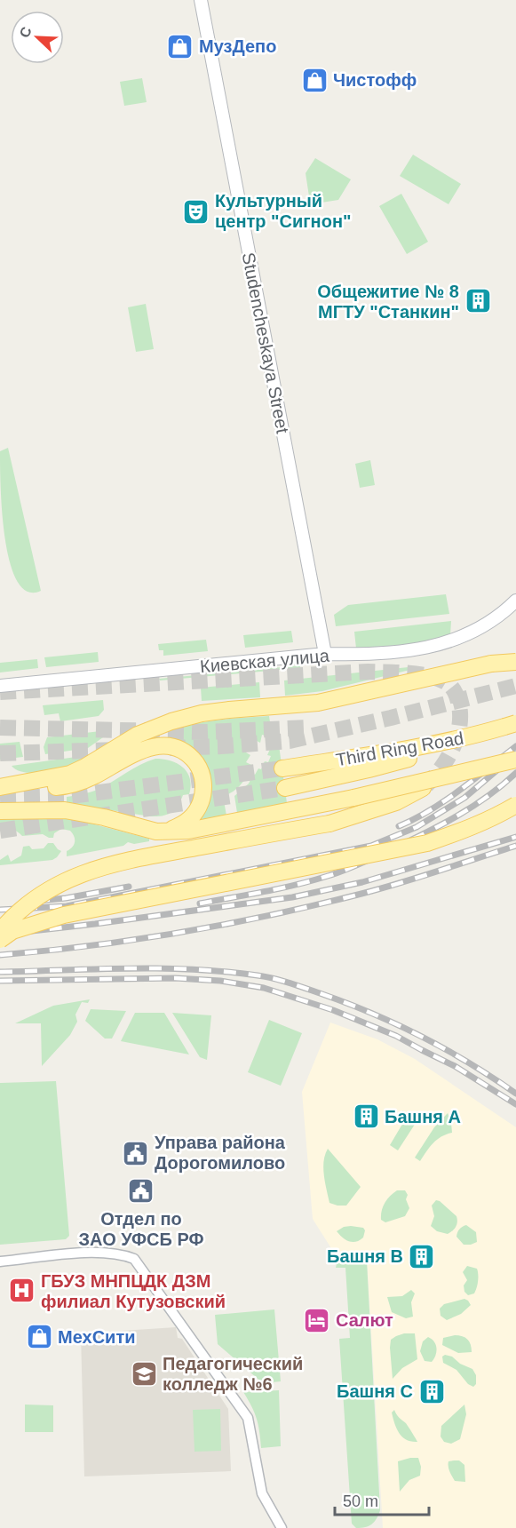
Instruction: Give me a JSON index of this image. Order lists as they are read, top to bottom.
{
  "streets": {
    "main road": ["Third Ring Road"],
    "street": ["Studencheskaya Street", "Киевская улица"]
  },
  "crossings": [
    ["Studencheskaya Street", "Киевская улица"]
  ],
  "places": {
    "shop": ["МузДепо", "Чистофф", "МехСити"],
    "theatre": ["Культурный центр \"Сигнон\""],
    "building": [
      "Общежитие № 8 МГТУ \"Станкин\"",
      "Башня А",
      "Башня B",
      "Башня C"
    ],
    "public building": ["Управа района Дорогомилово", "Отдел по ЗАО УФСБ РФ"],
    "hospital": ["ГБУЗ МНПЦДК ДЗМ филиал Кутузовский"],
    "hotel": ["Салют"],
    "school or university": ["Педагогический колледж №6"]
  },
  "scale_bar": "50 m",
  "north": "top left"
}
